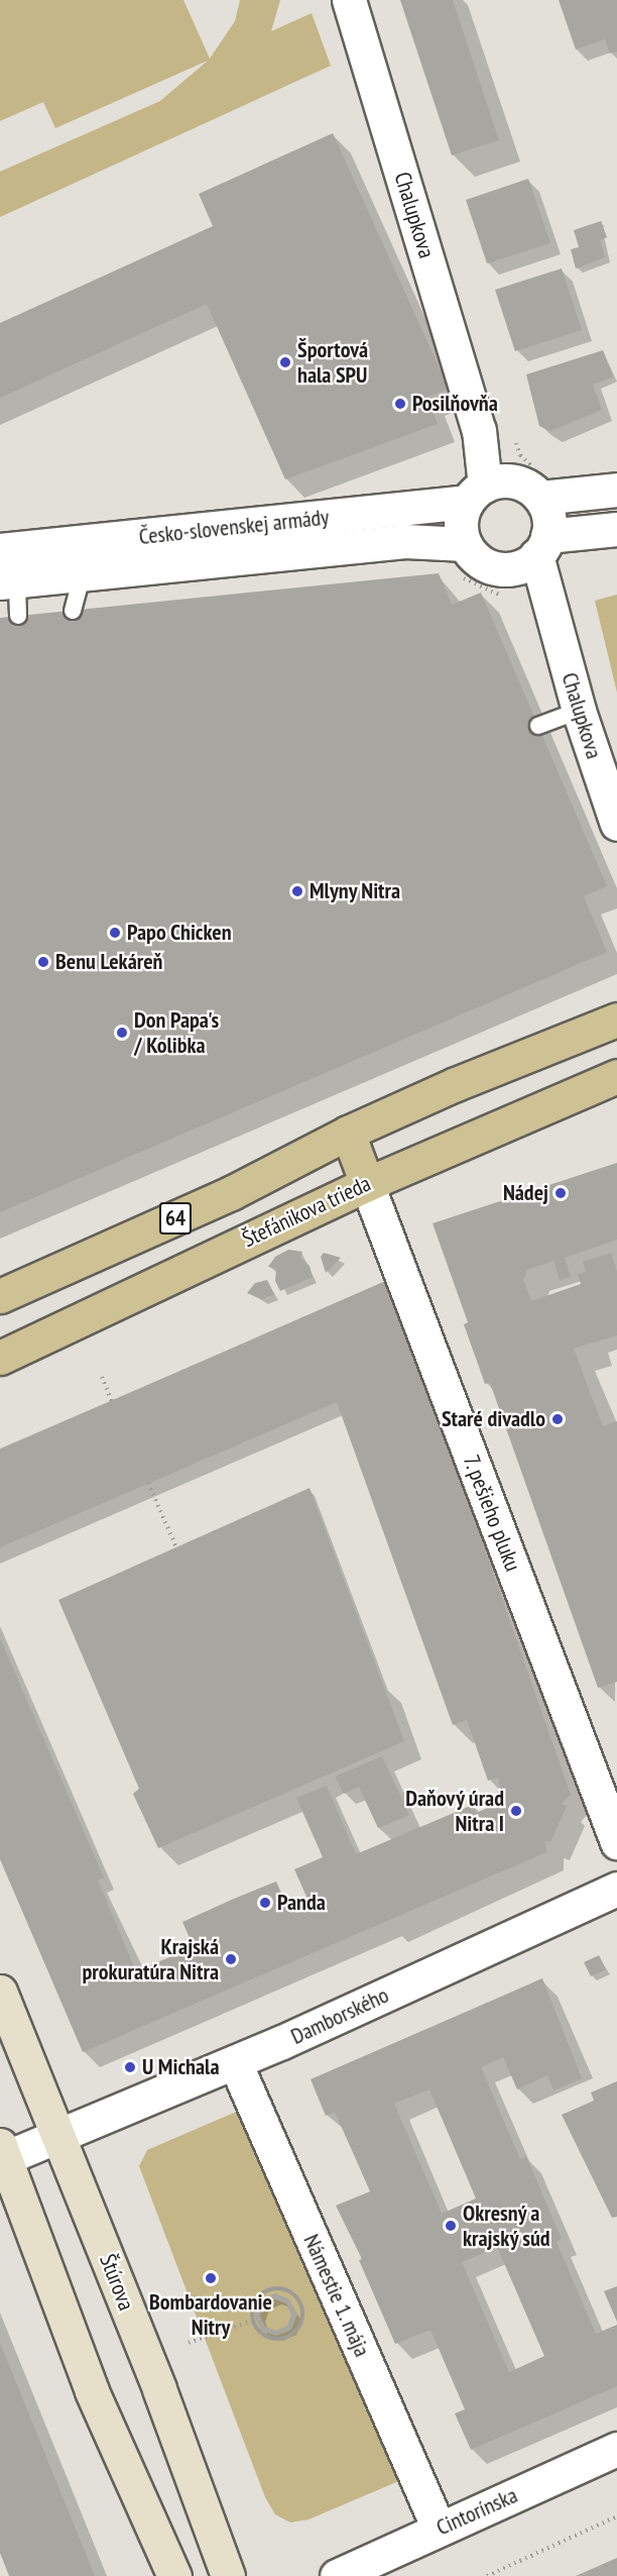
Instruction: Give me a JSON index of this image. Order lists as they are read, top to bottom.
{
  "streets": {
    "main road": ["Štefánikova trieda", "64", "Štúrova"],
    "street": [
      "Chalupkova",
      "Česko-slovenskej armády",
      "7. pešieho pluku",
      "Damborského",
      "Námestie 1. mája",
      "Cintorínska"
    ]
  },
  "crossings": [
    ["Chalupkova", "Česko-slovenskej armády"],
    ["Štefánikova trieda", "7. pešieho pluku"],
    ["Damborského", "Štúrova"],
    ["Damborského", "Námestie 1. mája"],
    ["Námestie 1. mája", "Cintorínska"]
  ],
  "places": [
    "Športová hala SPU",
    "Posilňovňa",
    "Mlyny Nitra",
    "Papo Chicken",
    "Benu Lekáreň",
    "Don Papa's / Kolibka",
    "Nádej",
    "Staré divadlo",
    "Daňový úrad Nitra I",
    "Panda",
    "Krajská prokuratúra Nitra",
    "U Michala",
    "Okresný a krajský súd",
    "Bombardovanie Nitry"
  ]
}
